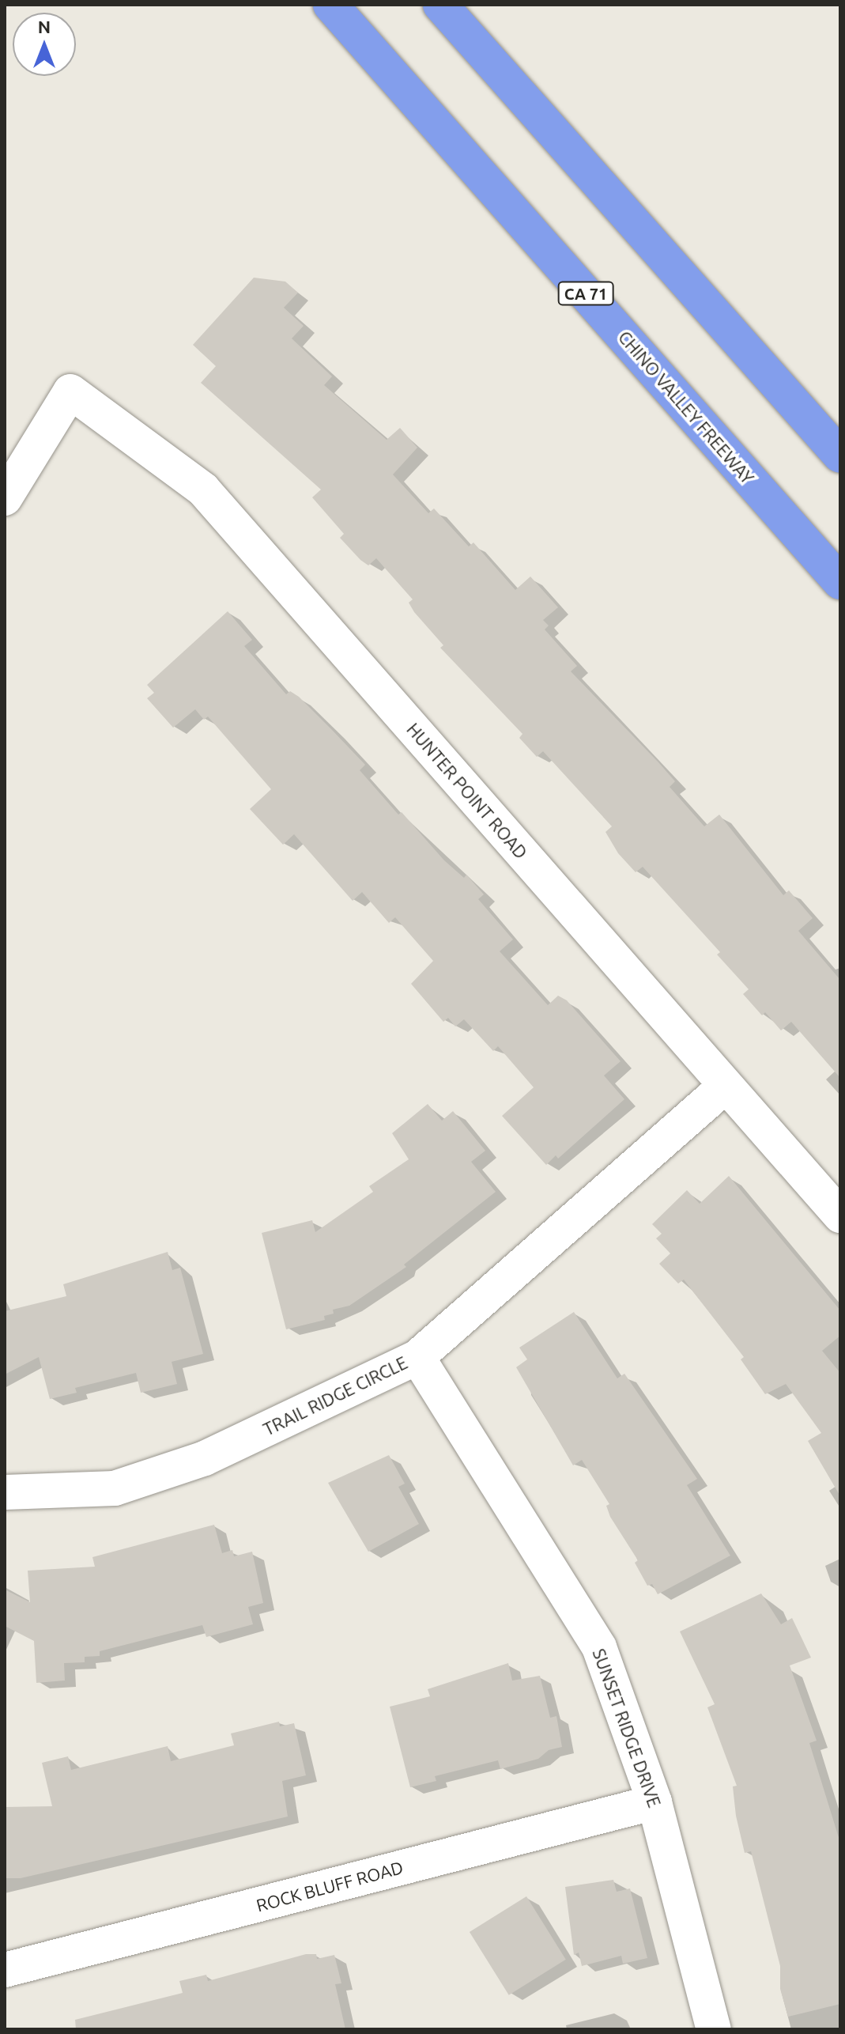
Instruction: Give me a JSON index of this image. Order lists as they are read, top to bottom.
{
  "streets": {
    "highway": ["CA 71", "CHINO VALLEY FREEWAY"],
    "street": [
      "HUNTER POINT ROAD",
      "TRAIL RIDGE CIRCLE",
      "SUNSET RIDGE DRIVE",
      "ROCK BLUFF ROAD"
    ]
  },
  "crossings": [
    ["HUNTER POINT ROAD", "TRAIL RIDGE CIRCLE"],
    ["TRAIL RIDGE CIRCLE", "SUNSET RIDGE DRIVE"],
    ["SUNSET RIDGE DRIVE", "ROCK BLUFF ROAD"]
  ],
  "north": "top"
}
